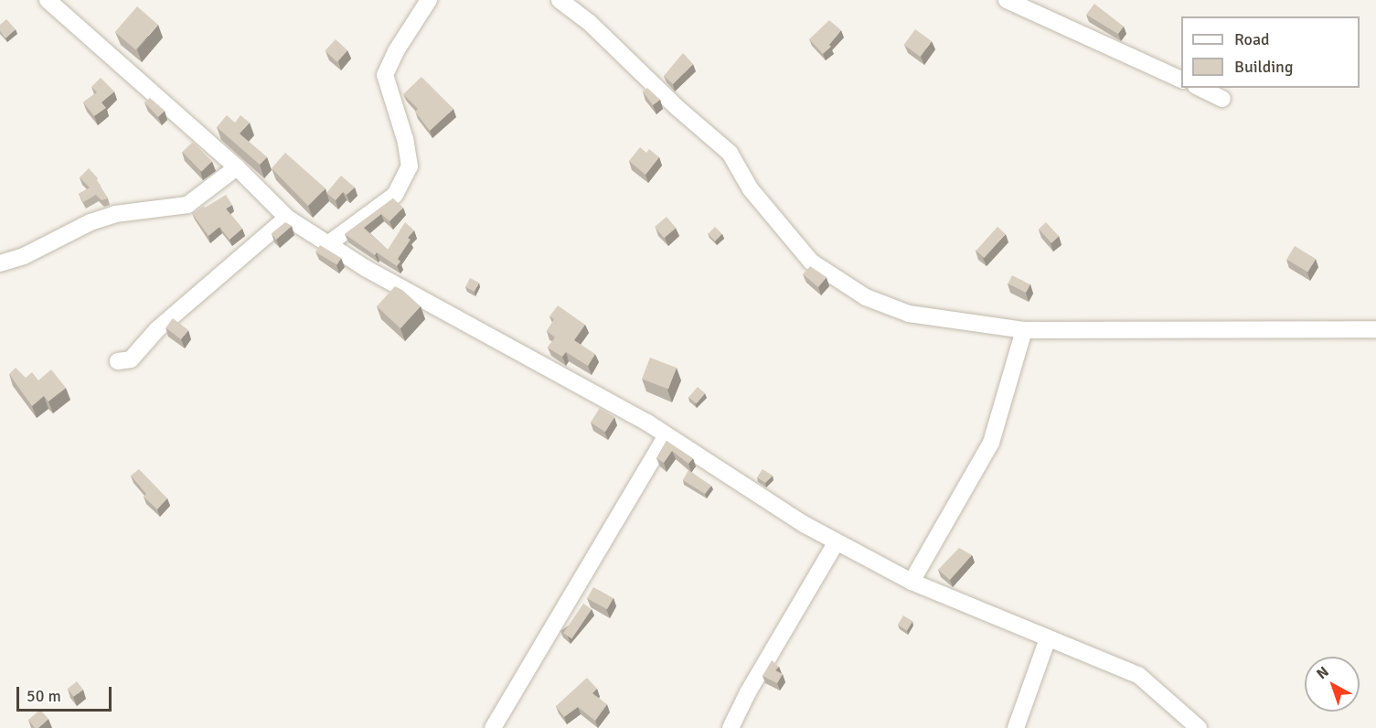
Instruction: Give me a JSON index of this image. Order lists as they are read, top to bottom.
{
  "legend": ["Road", "Building"],
  "scale_bar": "50 m",
  "north": "top left"
}
